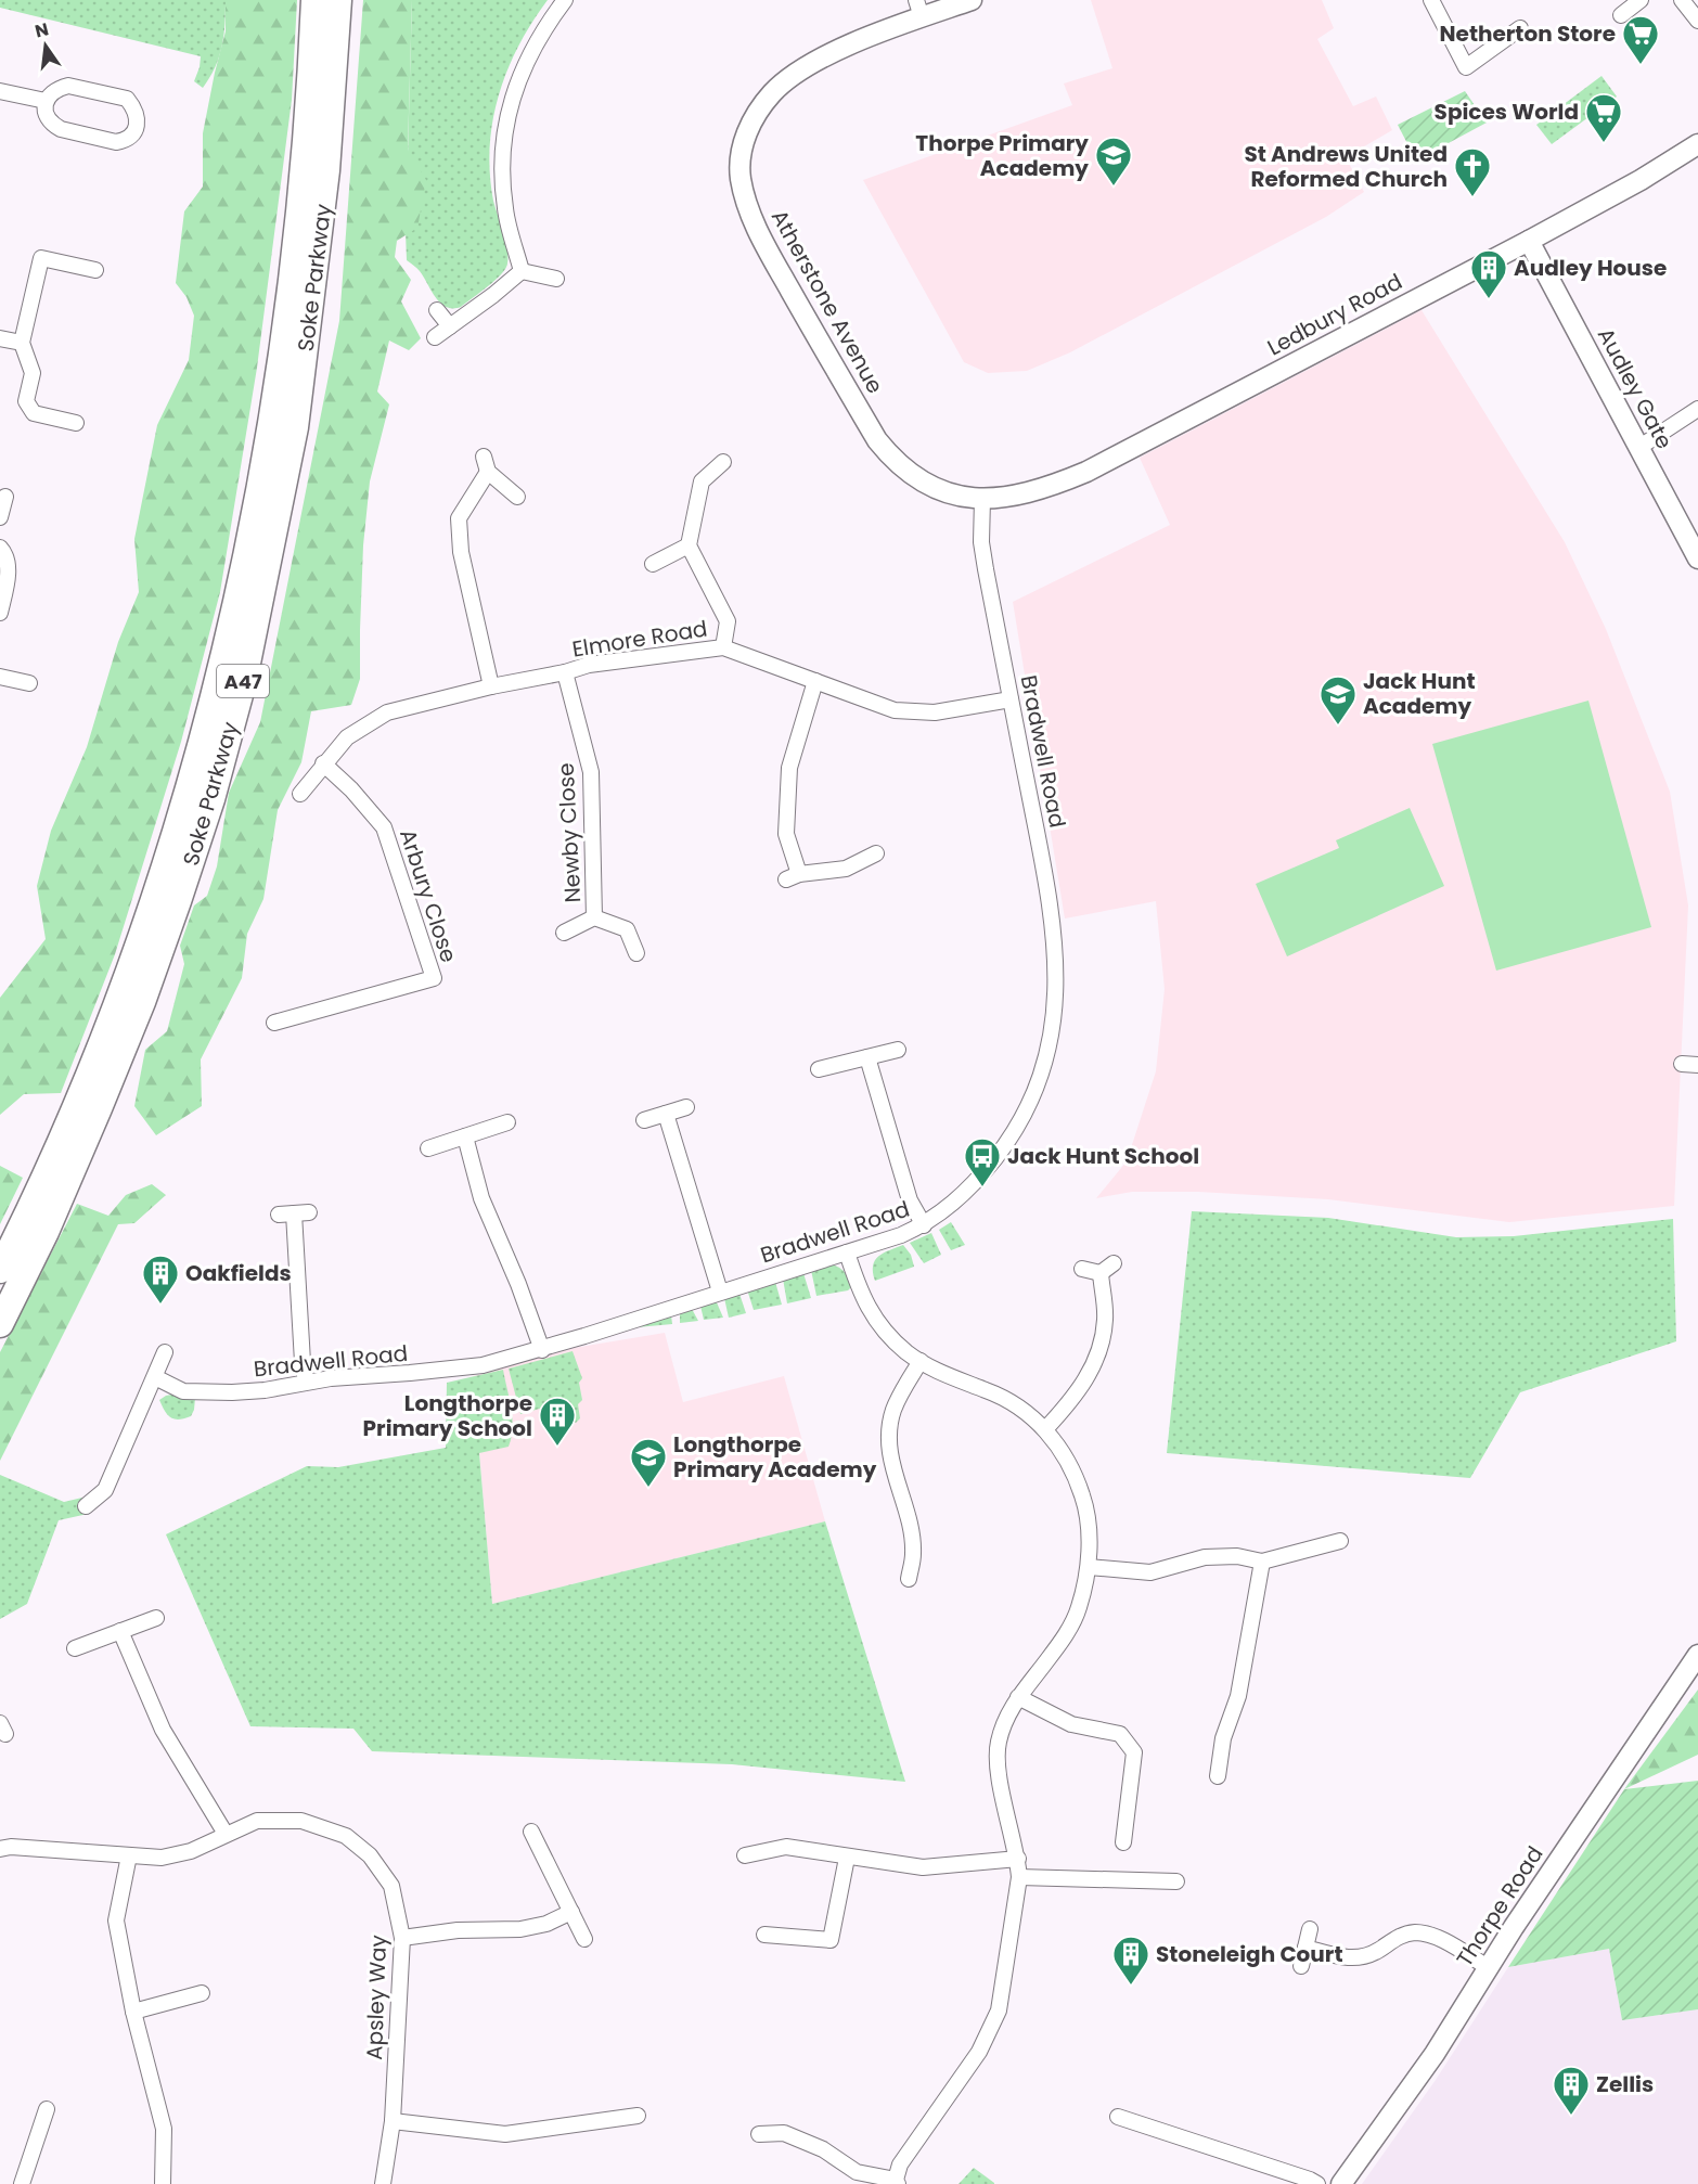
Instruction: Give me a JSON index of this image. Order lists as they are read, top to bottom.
{
  "streets": {
    "highway": ["Soke Parkway", "A47"],
    "street": [
      "Atherstone Avenue",
      "Ledbury Road",
      "Audley Gate",
      "Elmore Road",
      "Bradwell Road",
      "Newby Close",
      "Arbury Close",
      "Thorpe Road",
      "Apsley Way"
    ]
  },
  "crossings": [
    ["Atherstone Avenue", "Ledbury Road"],
    ["Atherstone Avenue", "Bradwell Road"],
    ["Ledbury Road", "Audley Gate"],
    ["Ledbury Road", "Bradwell Road"],
    ["Elmore Road", "Bradwell Road"],
    ["Elmore Road", "Newby Close"],
    ["Elmore Road", "Arbury Close"]
  ],
  "places": {
    "supermarket": ["Netherton Store", "Spices World"],
    "school or university": ["Thorpe Primary Academy", "Jack Hunt Academy", "Longthorpe Primary Academy"],
    "church": ["St Andrews United Reformed Church"],
    "building": [
      "Audley House",
      "Oakfields",
      "Longthorpe Primary School",
      "Stoneleigh Court",
      "Zellis"
    ],
    "bus stop": ["Jack Hunt School"]
  },
  "north": "top"
}
